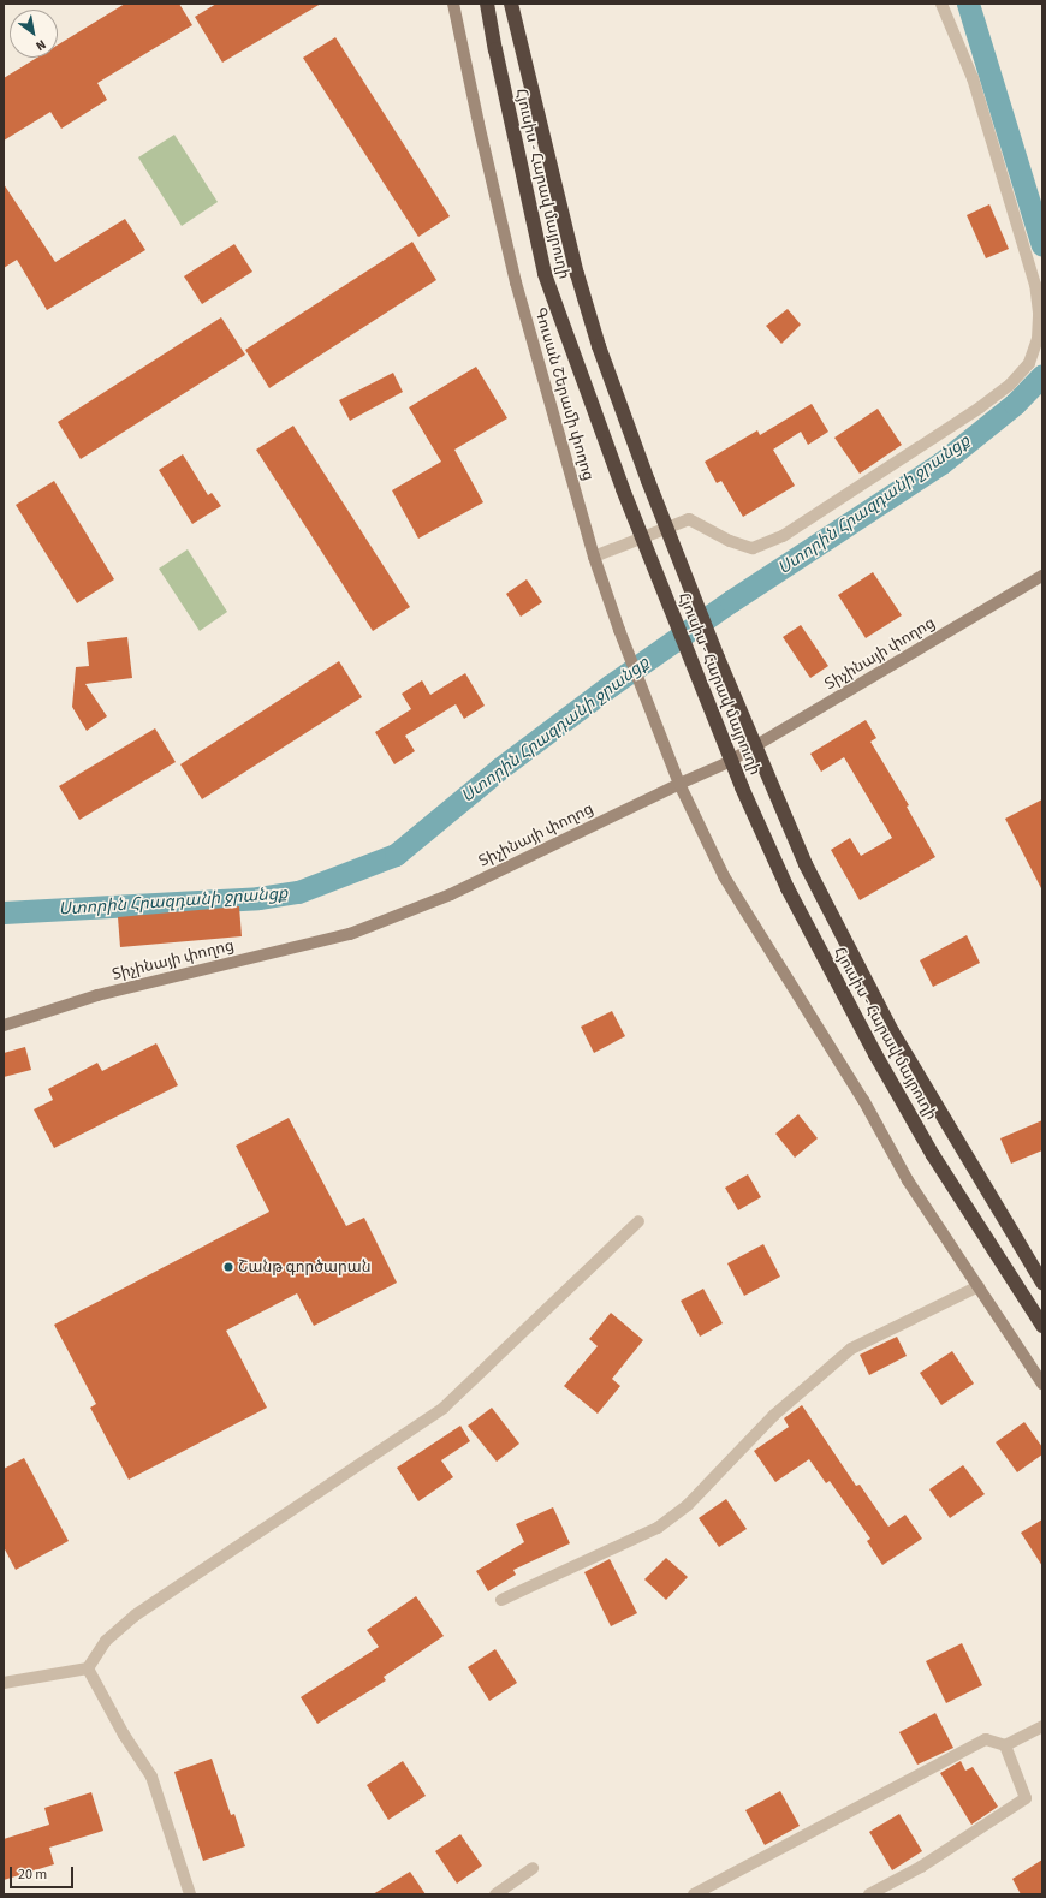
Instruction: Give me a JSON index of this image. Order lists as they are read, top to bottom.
{
  "streets": {
    "highway": ["Հյուսիս - Հարավ մայրուղի"],
    "main road": ["Գուսան Շերամի փողոց", "Տիչինայի փողոց"]
  },
  "crossings": [
    ["Գուսան Շերամի փողոց", "Տիչինայի փողոց"]
  ],
  "water": ["Ստորին Հրազդանի ջրանցք"],
  "places": ["Շանթ գործարան"],
  "scale_bar": "20 m",
  "north": "bottom right"
}
